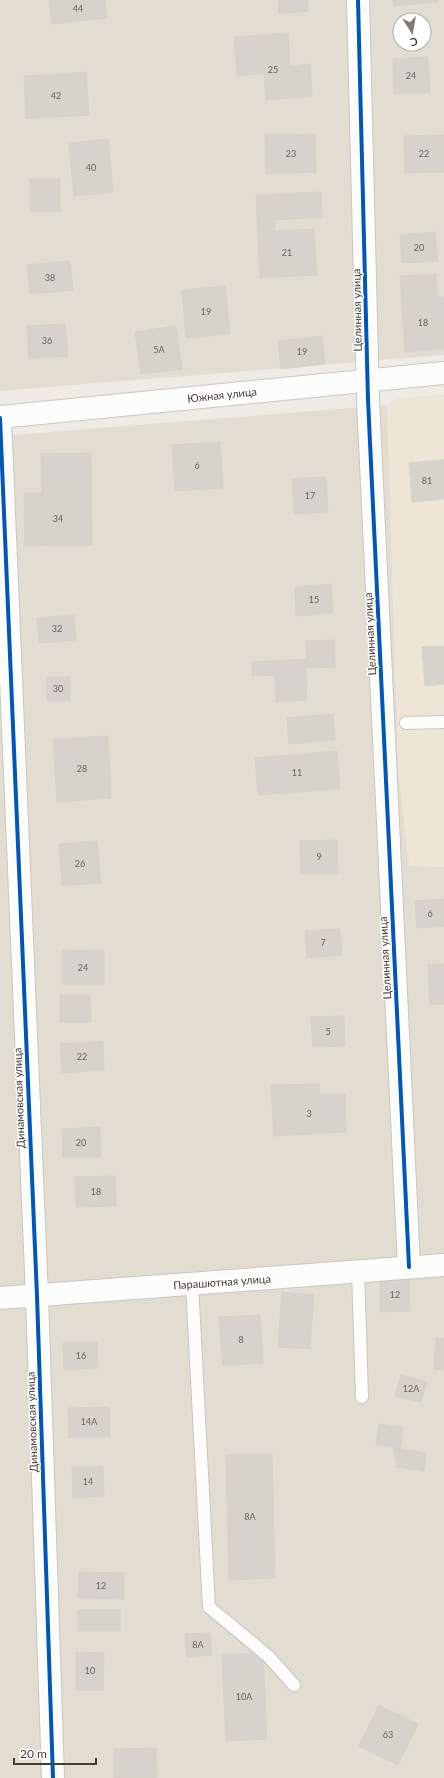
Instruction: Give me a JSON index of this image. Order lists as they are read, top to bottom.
{
  "streets": {
    "street": [
      "Целинная улица",
      "Южная улица",
      "Динамовская улица",
      "Парашютная улица"
    ]
  },
  "crossings": [
    ["Целинная улица", "Южная улица"],
    ["Целинная улица", "Парашютная улица"],
    ["Южная улица", "Динамовская улица"],
    ["Динамовская улица", "Парашютная улица"]
  ],
  "house_numbers": [
    "44",
    "25",
    "24",
    "42",
    "23",
    "22",
    "40",
    "20",
    "21",
    "38",
    "19",
    "18",
    "36",
    "5А",
    "19",
    "6",
    "81",
    "17",
    "34",
    "15",
    "32",
    "30",
    "28",
    "11",
    "9",
    "26",
    "6",
    "7",
    "24",
    "5",
    "22",
    "3",
    "20",
    "18",
    "12",
    "8",
    "16",
    "12А",
    "14А",
    "14",
    "8А",
    "12",
    "8А",
    "10",
    "10А",
    "63"
  ],
  "scale_bar": "20 m",
  "north": "bottom"
}
